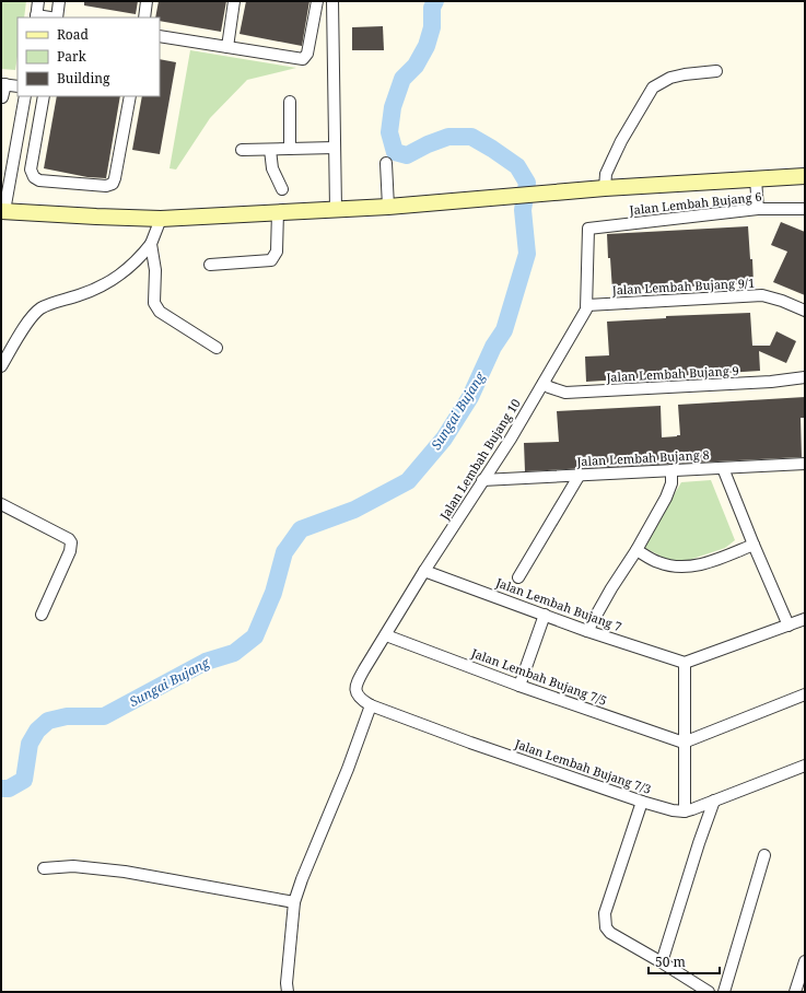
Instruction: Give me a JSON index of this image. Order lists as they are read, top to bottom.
{
  "streets": {
    "street": [
      "Jalan Lembah Bujang 6",
      "Jalan Lembah Bujang 9/1",
      "Jalan Lembah Bujang 9",
      "Jalan Lembah Bujang 8",
      "Jalan Lembah Bujang 10",
      "Jalan Lembah Bujang 7",
      "Jalan Lembah Bujang 7/5",
      "Jalan Lembah Bujang 7/3"
    ]
  },
  "crossings": [
    ["Jalan Lembah Bujang 6", "Jalan Lembah Bujang 10"],
    ["Jalan Lembah Bujang 9/1", "Jalan Lembah Bujang 10"],
    ["Jalan Lembah Bujang 9", "Jalan Lembah Bujang 10"],
    ["Jalan Lembah Bujang 8", "Jalan Lembah Bujang 10"],
    ["Jalan Lembah Bujang 10", "Jalan Lembah Bujang 7"],
    ["Jalan Lembah Bujang 10", "Jalan Lembah Bujang 7/5"],
    ["Jalan Lembah Bujang 10", "Jalan Lembah Bujang 7/3"]
  ],
  "water": ["Sungai Bujang"],
  "legend": ["Road", "Park", "Building"],
  "scale_bar": "50 m"
}
